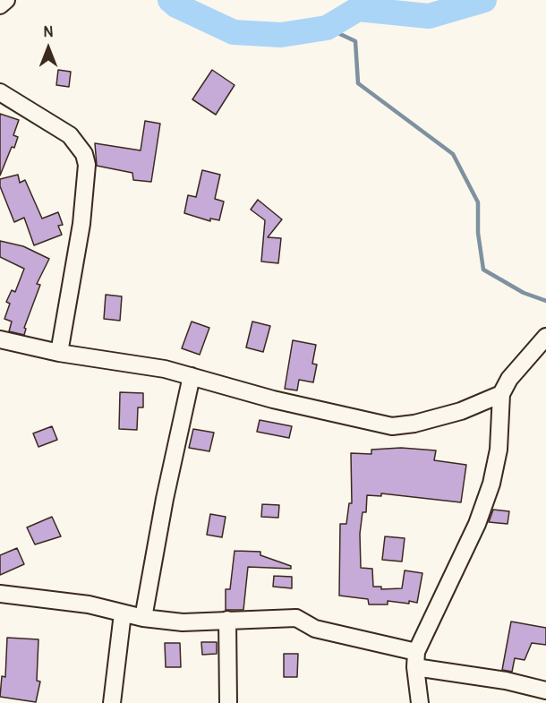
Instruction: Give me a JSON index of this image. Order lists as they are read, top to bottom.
{
  "north": "top"
}
